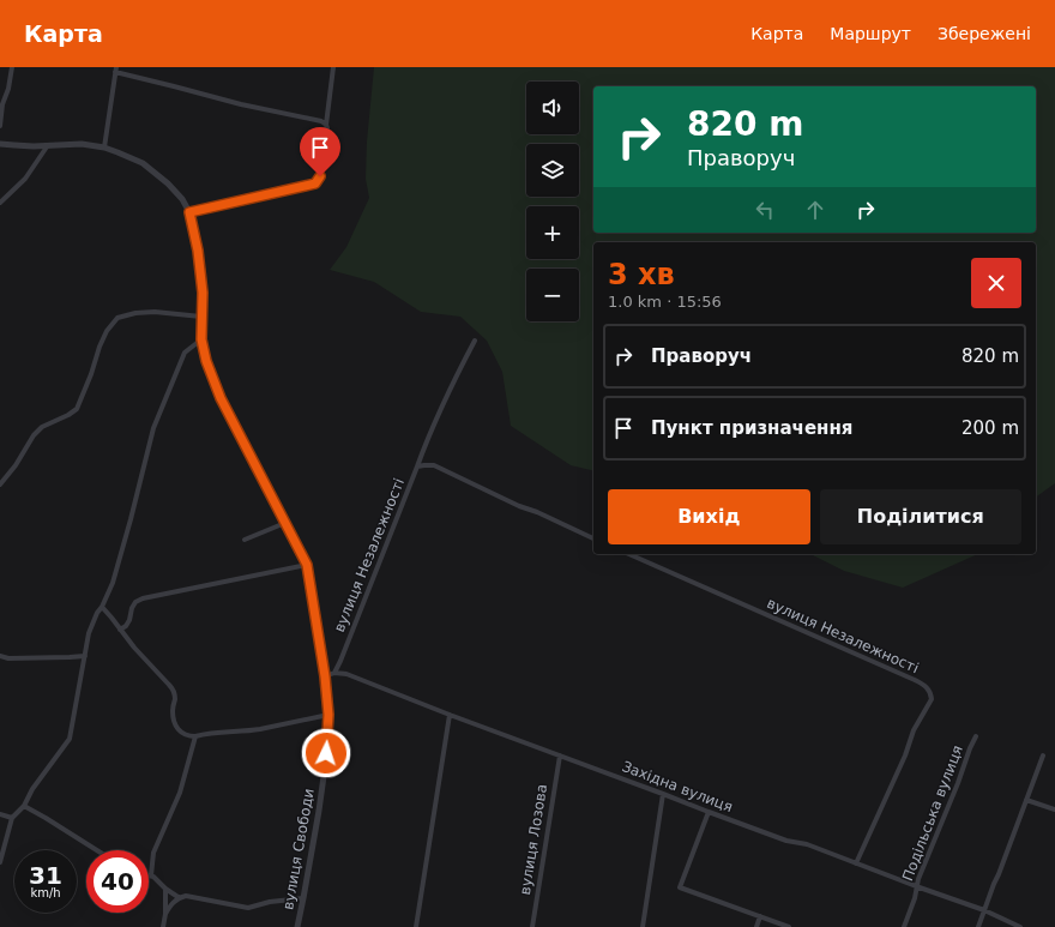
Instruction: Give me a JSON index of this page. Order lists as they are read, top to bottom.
{
  "streets": {
    "street": [
      "вулиця Незалежності",
      "Західна вулиця",
      "Подільська вулиця",
      "вулиця Лозова",
      "вулиця Свободи"
    ]
  },
  "crossings": [
    ["вулиця Незалежності", "Західна вулиця"],
    ["Західна вулиця", "Подільська вулиця"],
    ["Західна вулиця", "вулиця Лозова"],
    ["Західна вулиця", "вулиця Свободи"]
  ],
  "page": {
    "header": "Карта",
    "nav": ["Карта", "Маршрут", "Збережені"],
    "map_buttons": ["+", "−"],
    "turn": ["820 m", "Праворуч"],
    "heading": ["3 хв", "1.0 km · 15:56"],
    "list": [
      {
        "name": "Праворуч",
        "value": "820 m"
      },
      {
        "name": "Пункт призначення",
        "value": "200 m"
      }
    ],
    "buttons": ["Вихід", "Поділитися"],
    "speed": "31 km/h",
    "limit": "40"
  }
}
